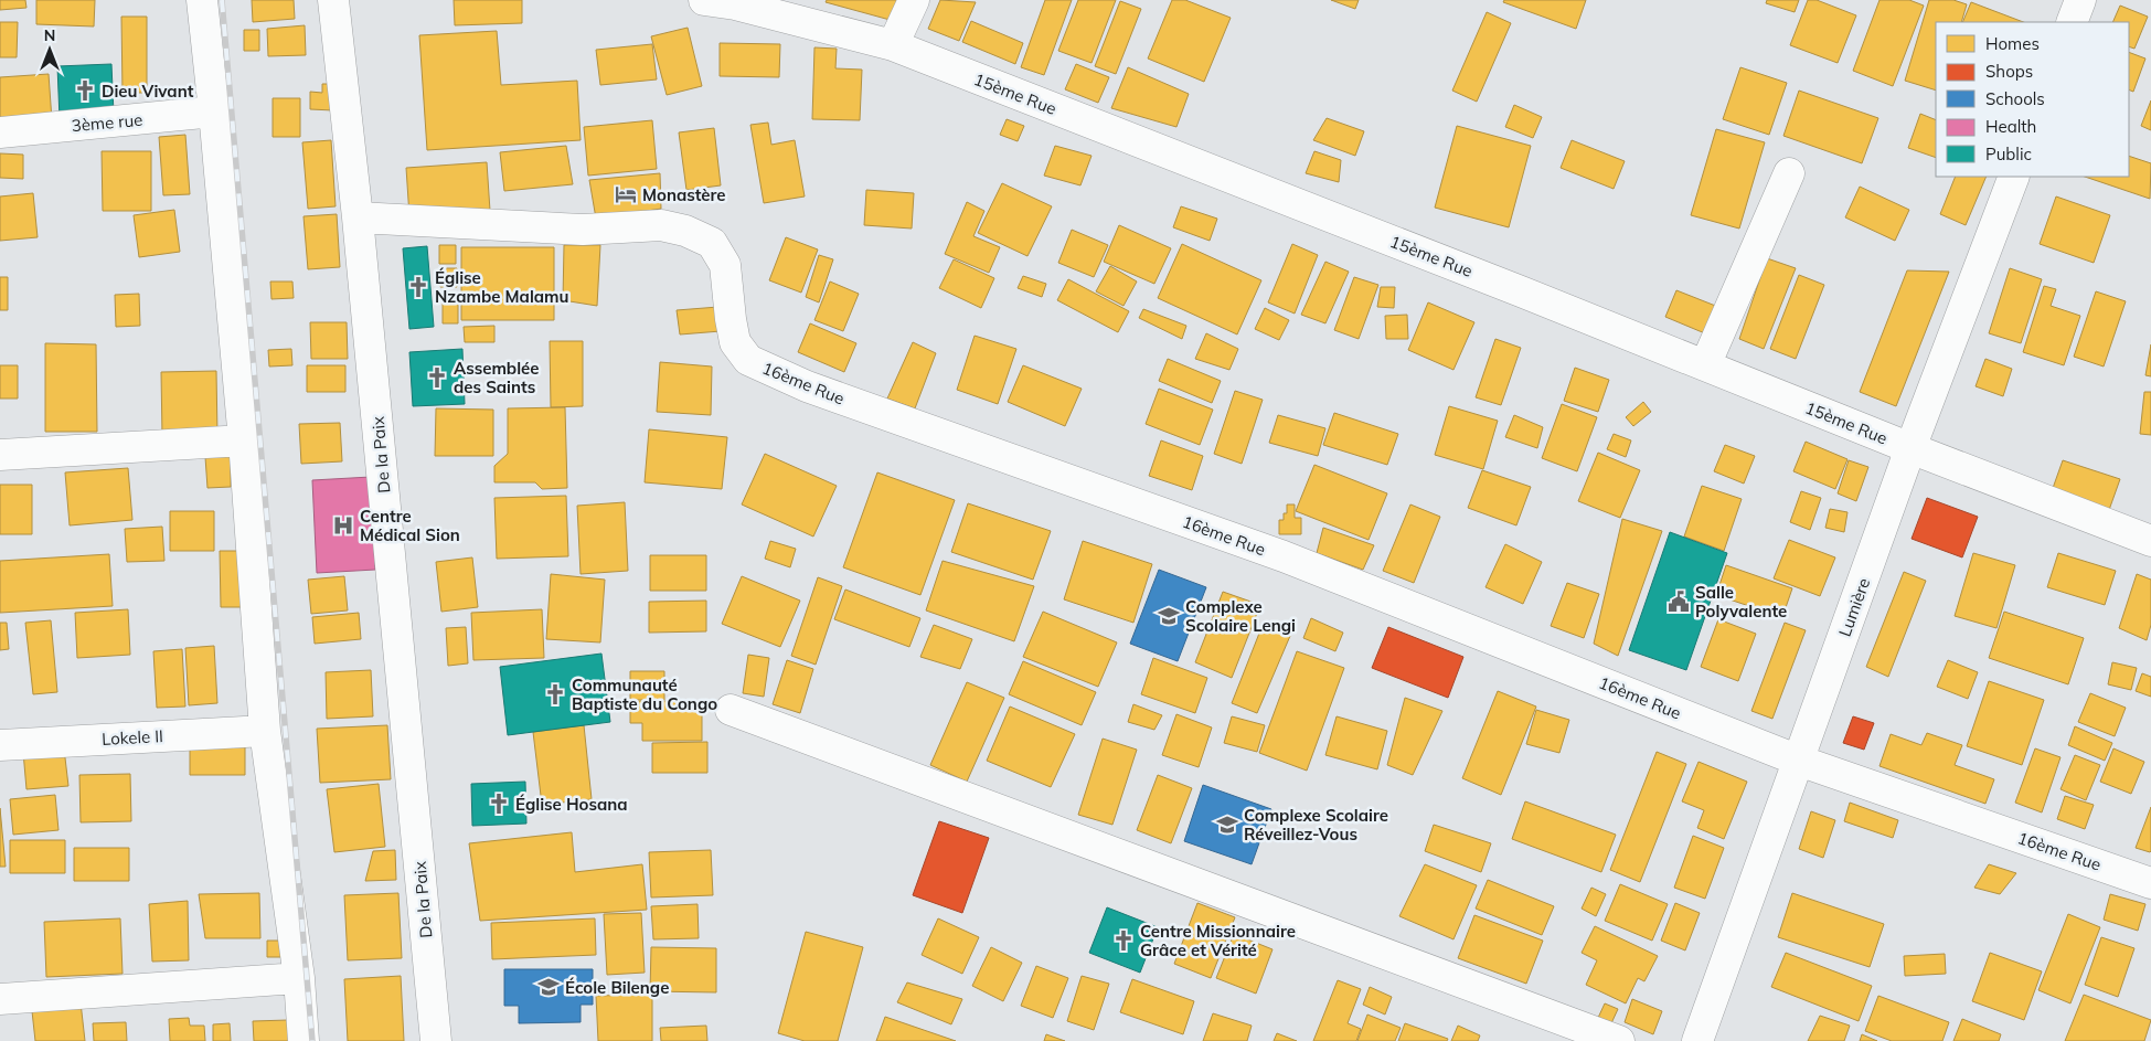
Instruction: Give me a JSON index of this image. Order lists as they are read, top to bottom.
{
  "streets": {
    "street": [
      "15ème Rue",
      "3ème rue",
      "16ème Rue",
      "De la Paix",
      "Lumière",
      "Lokele II"
    ]
  },
  "crossings": [
    ["15ème Rue", "Lumière"],
    ["16ème Rue", "De la Paix"],
    ["16ème Rue", "Lumière"]
  ],
  "places": {
    "church": [
      "Dieu Vivant",
      "Église Nzambe Malamu",
      "Assemblée des Saints",
      "Communauté Baptiste du Congo",
      "Église Hosana",
      "Centre Missionnaire Grâce et Vérité"
    ],
    "hotel": ["Monastère"],
    "hospital": ["Centre Médical Sion"],
    "public building": ["Salle Polyvalente"],
    "school or university": ["Complexe Scolaire Lengi", "Complexe Scolaire Réveillez-Vous", "École Bilenge"]
  },
  "legend": [
    "Homes",
    "Shops",
    "Schools",
    "Health",
    "Public"
  ],
  "north": "top"
}
